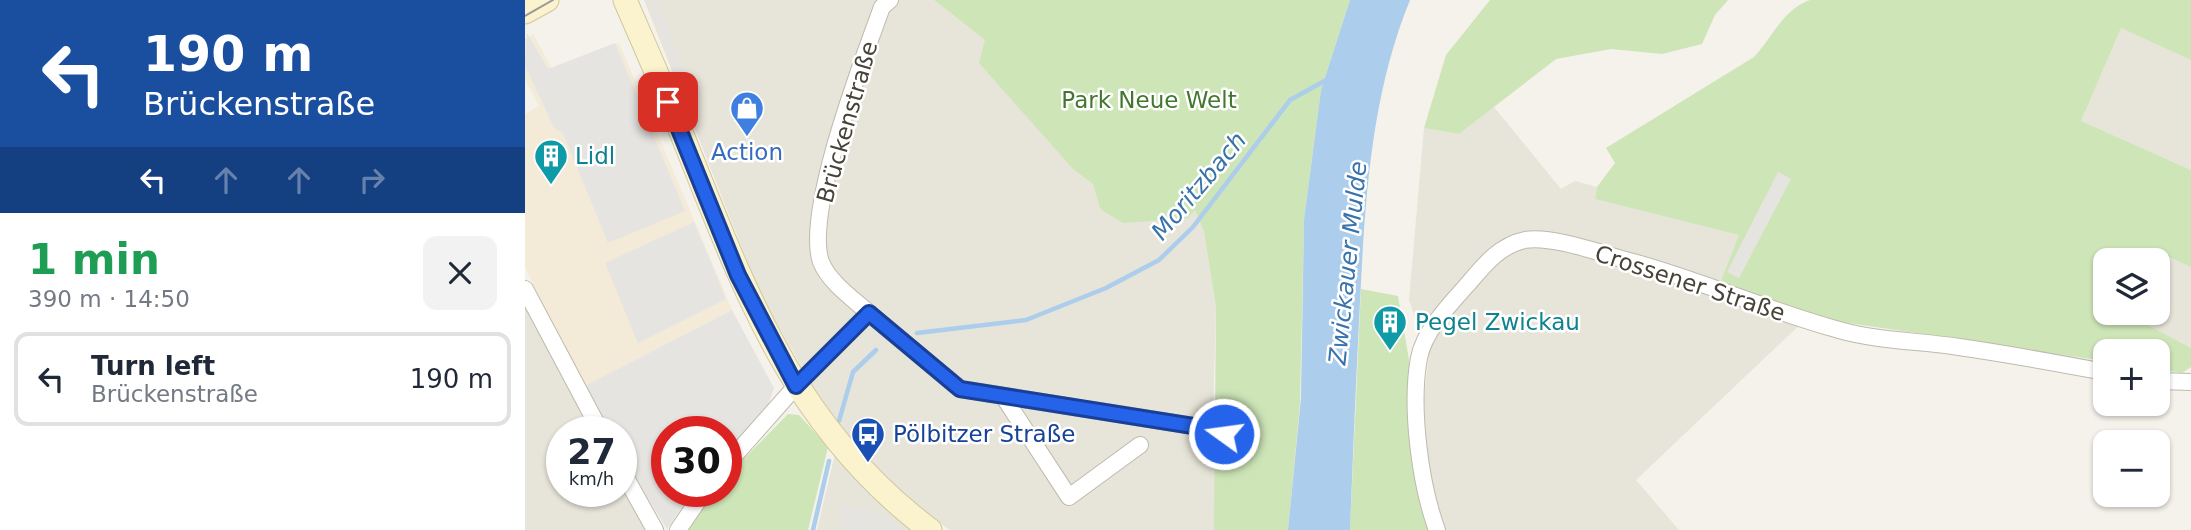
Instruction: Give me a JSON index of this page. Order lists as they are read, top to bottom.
{
  "streets": {
    "street": ["Brückenstraße", "Crossener Straße"]
  },
  "water": ["Moritzbach", "Zwickauer Mulde"],
  "parks": ["Park Neue Welt"],
  "places": {
    "shop": ["Action"],
    "building": ["Lidl", "Pegel Zwickau"],
    "bus stop": ["Pölbitzer Straße"]
  },
  "page": {
    "turn": ["190 m", "Brückenstraße"],
    "heading": ["1 min", "390 m · 14:50"],
    "map_buttons": ["+", "−"],
    "list": [
      {
        "name": "Turn left",
        "note": "Brückenstraße",
        "value": "190 m"
      }
    ],
    "speed": "27 km/h",
    "limit": "30"
  }
}
